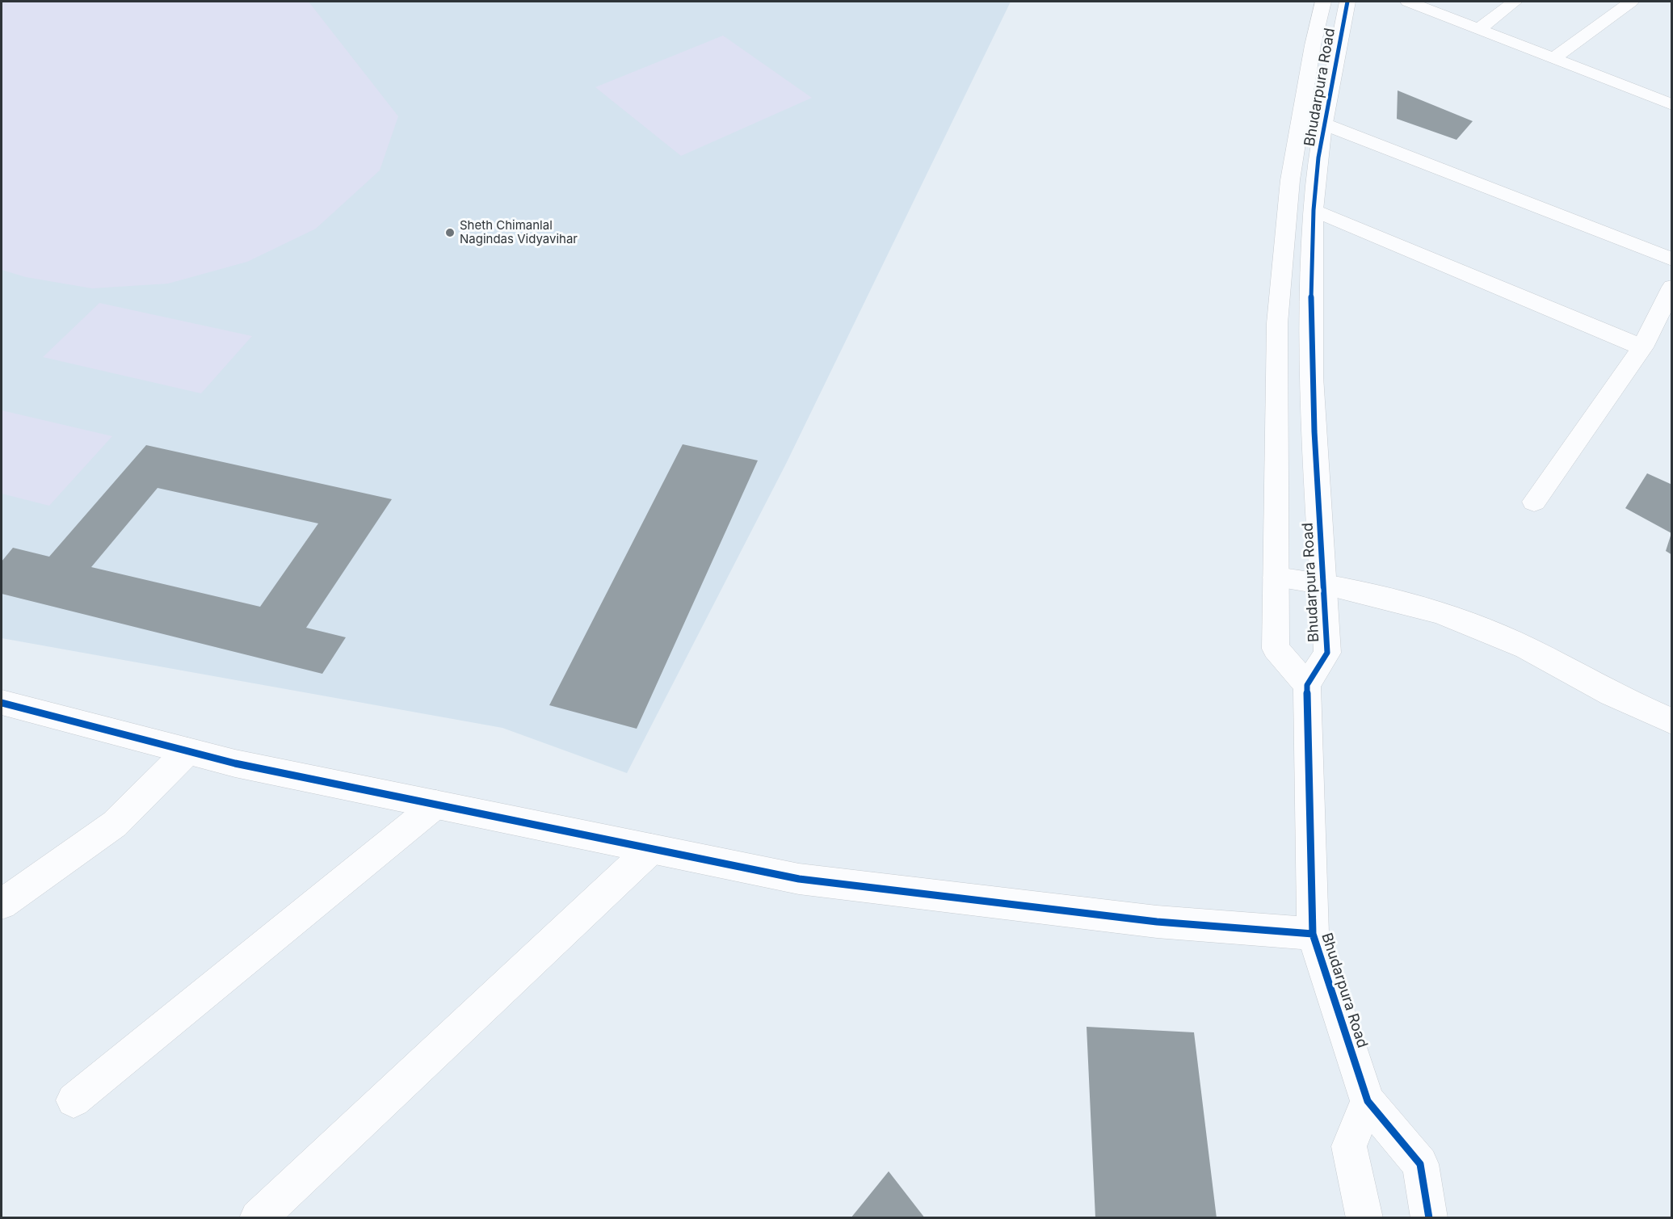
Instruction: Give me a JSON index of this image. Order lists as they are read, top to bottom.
{
  "streets": {
    "street": ["Bhudarpura Road"]
  },
  "places": ["Sheth Chimanlal Nagindas Vidyavihar"]
}
